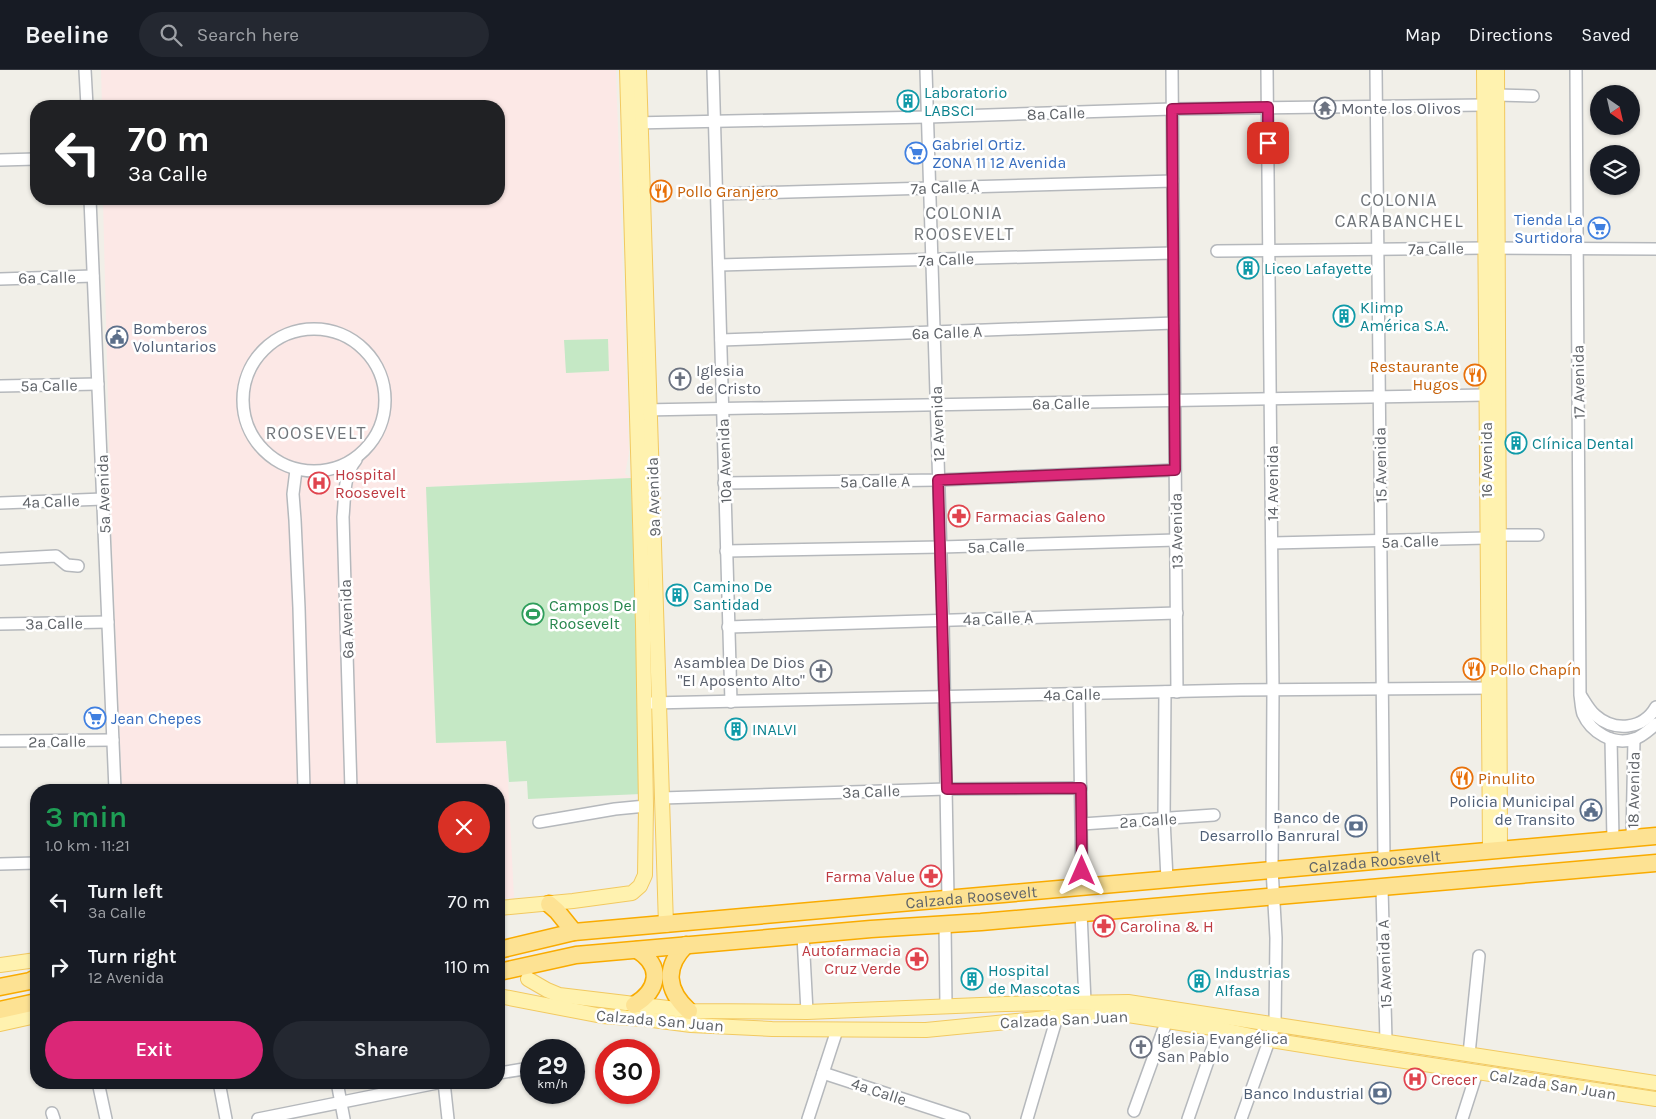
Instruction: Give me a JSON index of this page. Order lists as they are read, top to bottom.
{
  "streets": {
    "highway": ["Calzada Roosevelt"],
    "main road": ["16 Avenida", "9a Avenida", "Calzada San Juan"],
    "street": [
      "8a Calle",
      "7a Calle A",
      "7a Calle",
      "6a Calle",
      "6a Calle A",
      "17 Avenida",
      "5a Calle",
      "12 Avenida",
      "10a Avenida",
      "15 Avenida",
      "5a Calle A",
      "14 Avenida",
      "5a Avenida",
      "4a Calle",
      "13 Avenida",
      "4a Calle A",
      "6a Avenida",
      "3a Calle",
      "2a Calle",
      "18 Avenida",
      "15 Avenida A"
    ]
  },
  "crossings": [
    ["8a Calle", "12 Avenida"],
    ["8a Calle", "16 Avenida"],
    ["8a Calle", "10a Avenida"],
    ["8a Calle", "15 Avenida"],
    ["8a Calle", "14 Avenida"],
    ["8a Calle", "9a Avenida"],
    ["8a Calle", "13 Avenida"],
    ["7a Calle A", "12 Avenida"],
    ["7a Calle A", "10a Avenida"],
    ["7a Calle A", "13 Avenida"],
    ["7a Calle", "17 Avenida"],
    ["7a Calle", "12 Avenida"],
    ["7a Calle", "16 Avenida"],
    ["7a Calle", "10a Avenida"],
    ["7a Calle", "15 Avenida"],
    ["7a Calle", "14 Avenida"],
    ["7a Calle", "13 Avenida"],
    ["6a Calle", "12 Avenida"],
    ["6a Calle", "16 Avenida"],
    ["6a Calle", "10a Avenida"],
    ["6a Calle", "15 Avenida"],
    ["6a Calle", "14 Avenida"],
    ["6a Calle", "5a Avenida"],
    ["6a Calle", "9a Avenida"],
    ["6a Calle", "13 Avenida"],
    ["6a Calle A", "12 Avenida"],
    ["6a Calle A", "10a Avenida"],
    ["6a Calle A", "13 Avenida"],
    ["5a Calle", "12 Avenida"],
    ["5a Calle", "16 Avenida"],
    ["5a Calle", "10a Avenida"],
    ["5a Calle", "15 Avenida"],
    ["5a Calle", "14 Avenida"],
    ["5a Calle", "5a Avenida"],
    ["5a Calle", "13 Avenida"],
    ["12 Avenida", "5a Calle A"],
    ["12 Avenida", "4a Calle"],
    ["12 Avenida", "4a Calle A"],
    ["12 Avenida", "3a Calle"],
    ["12 Avenida", "Calzada Roosevelt"],
    ["16 Avenida", "4a Calle"],
    ["16 Avenida", "Calzada Roosevelt"],
    ["10a Avenida", "5a Calle A"],
    ["10a Avenida", "4a Calle"],
    ["10a Avenida", "4a Calle A"],
    ["15 Avenida", "4a Calle"],
    ["15 Avenida", "Calzada Roosevelt"],
    ["5a Calle A", "13 Avenida"],
    ["14 Avenida", "4a Calle"],
    ["14 Avenida", "Calzada Roosevelt"],
    ["5a Avenida", "4a Calle"],
    ["5a Avenida", "3a Calle"],
    ["5a Avenida", "2a Calle"],
    ["9a Avenida", "4a Calle"],
    ["9a Avenida", "3a Calle"],
    ["9a Avenida", "Calzada Roosevelt"],
    ["4a Calle", "13 Avenida"],
    ["13 Avenida", "4a Calle A"],
    ["18 Avenida", "Calzada Roosevelt"],
    ["Calzada Roosevelt", "15 Avenida A"],
    ["15 Avenida A", "Calzada San Juan"]
  ],
  "districts": ["COLONIA CARABANCHEL", "COLONIA ROOSEVELT", "ROOSEVELT"],
  "places": {
    "building": [
      "Laboratorio LABSCI",
      "Liceo Lafayette",
      "Klimp América S.A.",
      "Clínica Dental",
      "Camino De Santidad",
      "INALVI",
      "Hospital de Mascotas",
      "Industrias Alfasa"
    ],
    "temple": ["Monte los Olivos"],
    "supermarket": ["Gabriel Ortiz. ZONA 11 12 Avenida", "Tienda La Surtidora", "Jean Chepes"],
    "restaurant": [
      "Pollo Granjero",
      "Restaurante Hugos",
      "Pollo Chapín",
      "Pinulito"
    ],
    "public building": ["Bomberos Voluntarios", "Policia Municipal de Transito"],
    "church": ["Iglesia de Cristo", "Asamblea De Dios \"El Aposento Alto\"", "Iglesia Evangélica San Pablo"],
    "hospital": ["Hospital Roosevelt", "Crecer"],
    "pharmacy": [
      "Farmacias Galeno",
      "Farma Value",
      "Carolina & H",
      "Autofarmacia Cruz Verde"
    ],
    "sports": ["Campos Del Roosevelt"],
    "bank": ["Banco de Desarrollo Banrural", "Banco Industrial"]
  },
  "north": "bottom right",
  "page": {
    "header": "Beeline",
    "search": "Search here",
    "nav": ["Map", "Directions", "Saved"],
    "turn": ["70 m", "3a Calle"],
    "heading": ["3 min", "1.0 km · 11:21"],
    "list": [
      {
        "name": "Turn left",
        "note": "3a Calle",
        "value": "70 m"
      },
      {
        "name": "Turn right",
        "note": "12 Avenida",
        "value": "110 m"
      }
    ],
    "buttons": ["Exit", "Share"],
    "speed": "29 km/h",
    "limit": "30"
  }
}
